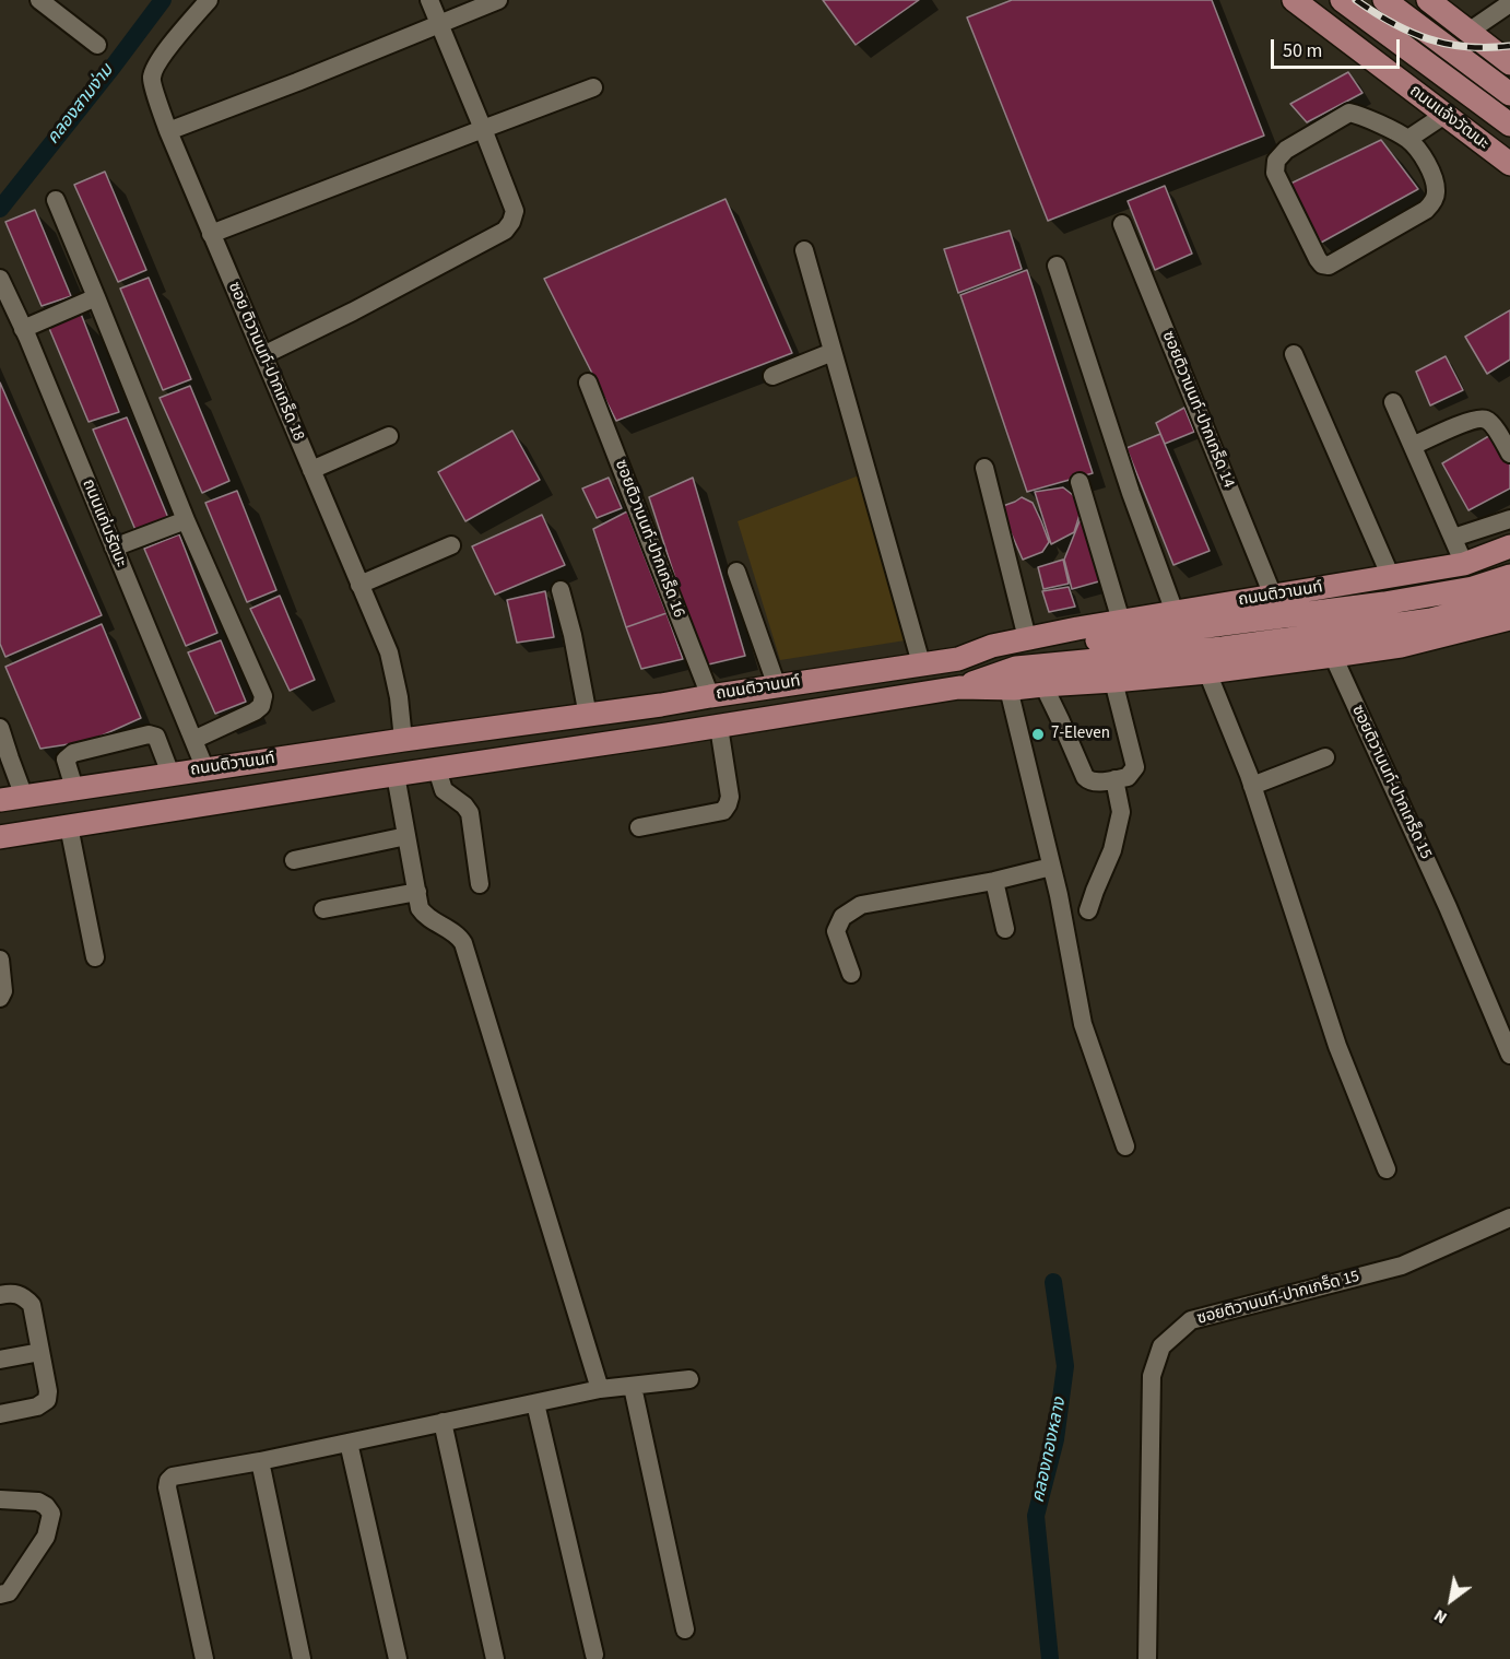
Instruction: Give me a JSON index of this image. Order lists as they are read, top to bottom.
{
  "streets": {
    "main road": ["ถนนแจ้งวัฒนะ", "ถนนติวานนท์"],
    "street": [
      "ซอย ติวานนท์-ปากเกร็ด 18",
      "ซอยติวานนท์-ปากเกร็ด 14",
      "ถนนแก่นรัตนะ",
      "ซอยติวานนท์-ปากเกร็ด 16",
      "ซอยติวานนท์-ปากเกร็ด 15"
    ]
  },
  "crossings": [
    ["ซอย ติวานนท์-ปากเกร็ด 18", "ถนนติวานนท์"],
    ["ซอยติวานนท์-ปากเกร็ด 14", "ถนนติวานนท์"],
    ["ถนนแก่นรัตนะ", "ถนนติวานนท์"],
    ["ซอยติวานนท์-ปากเกร็ด 16", "ถนนติวานนท์"],
    ["ถนนติวานนท์", "ซอยติวานนท์-ปากเกร็ด 15"]
  ],
  "water": ["คลองสามง่าม", "คลองทองหลาง"],
  "places": ["7-Eleven"],
  "scale_bar": "50 m",
  "north": "bottom left"
}
